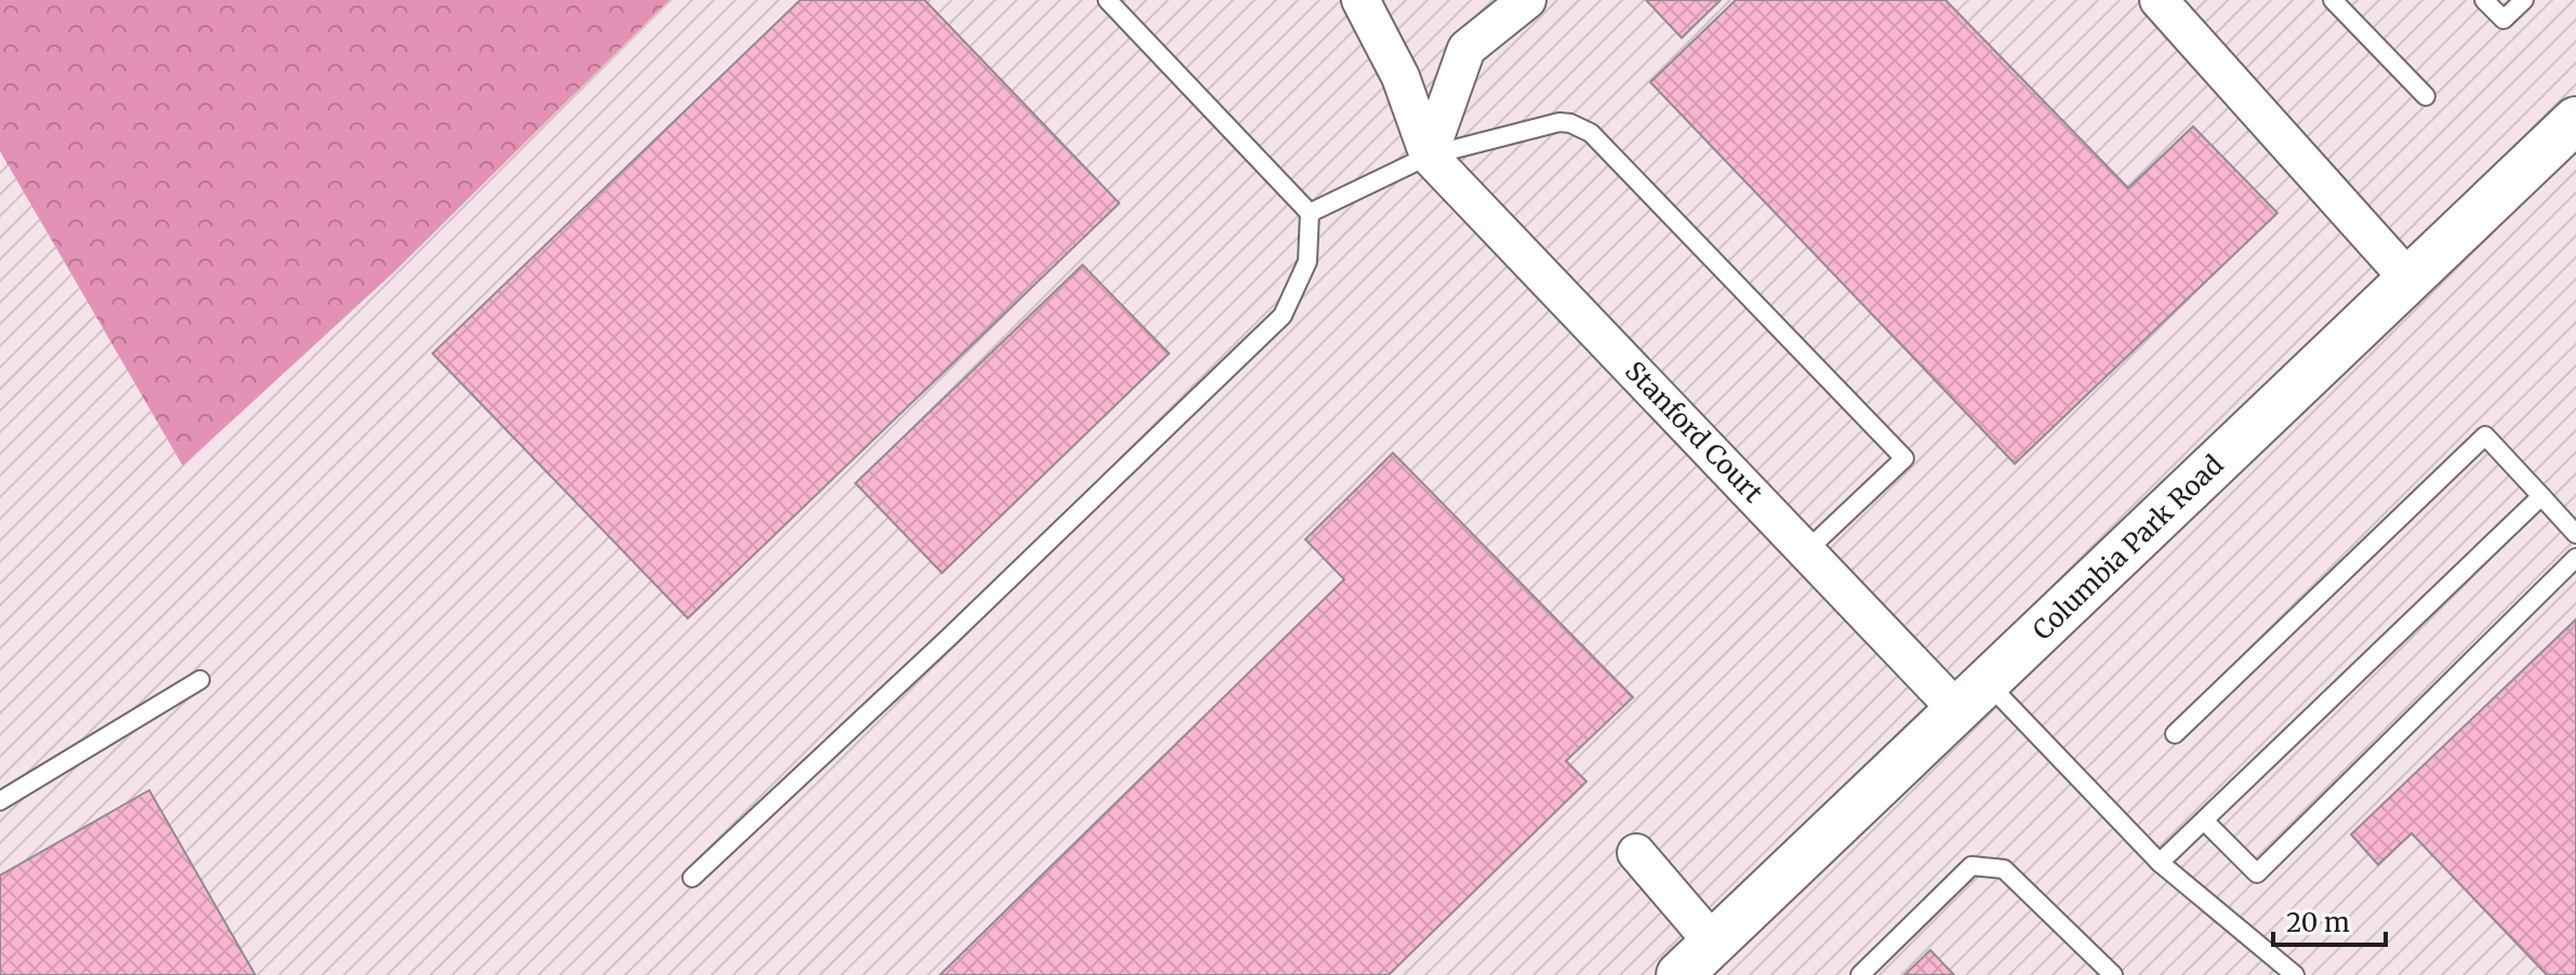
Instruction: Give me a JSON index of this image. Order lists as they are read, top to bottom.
{
  "streets": {
    "street": ["Stanford Court", "Columbia Park Road"]
  },
  "crossings": [
    ["Stanford Court", "Columbia Park Road"]
  ],
  "scale_bar": "20 m"
}
